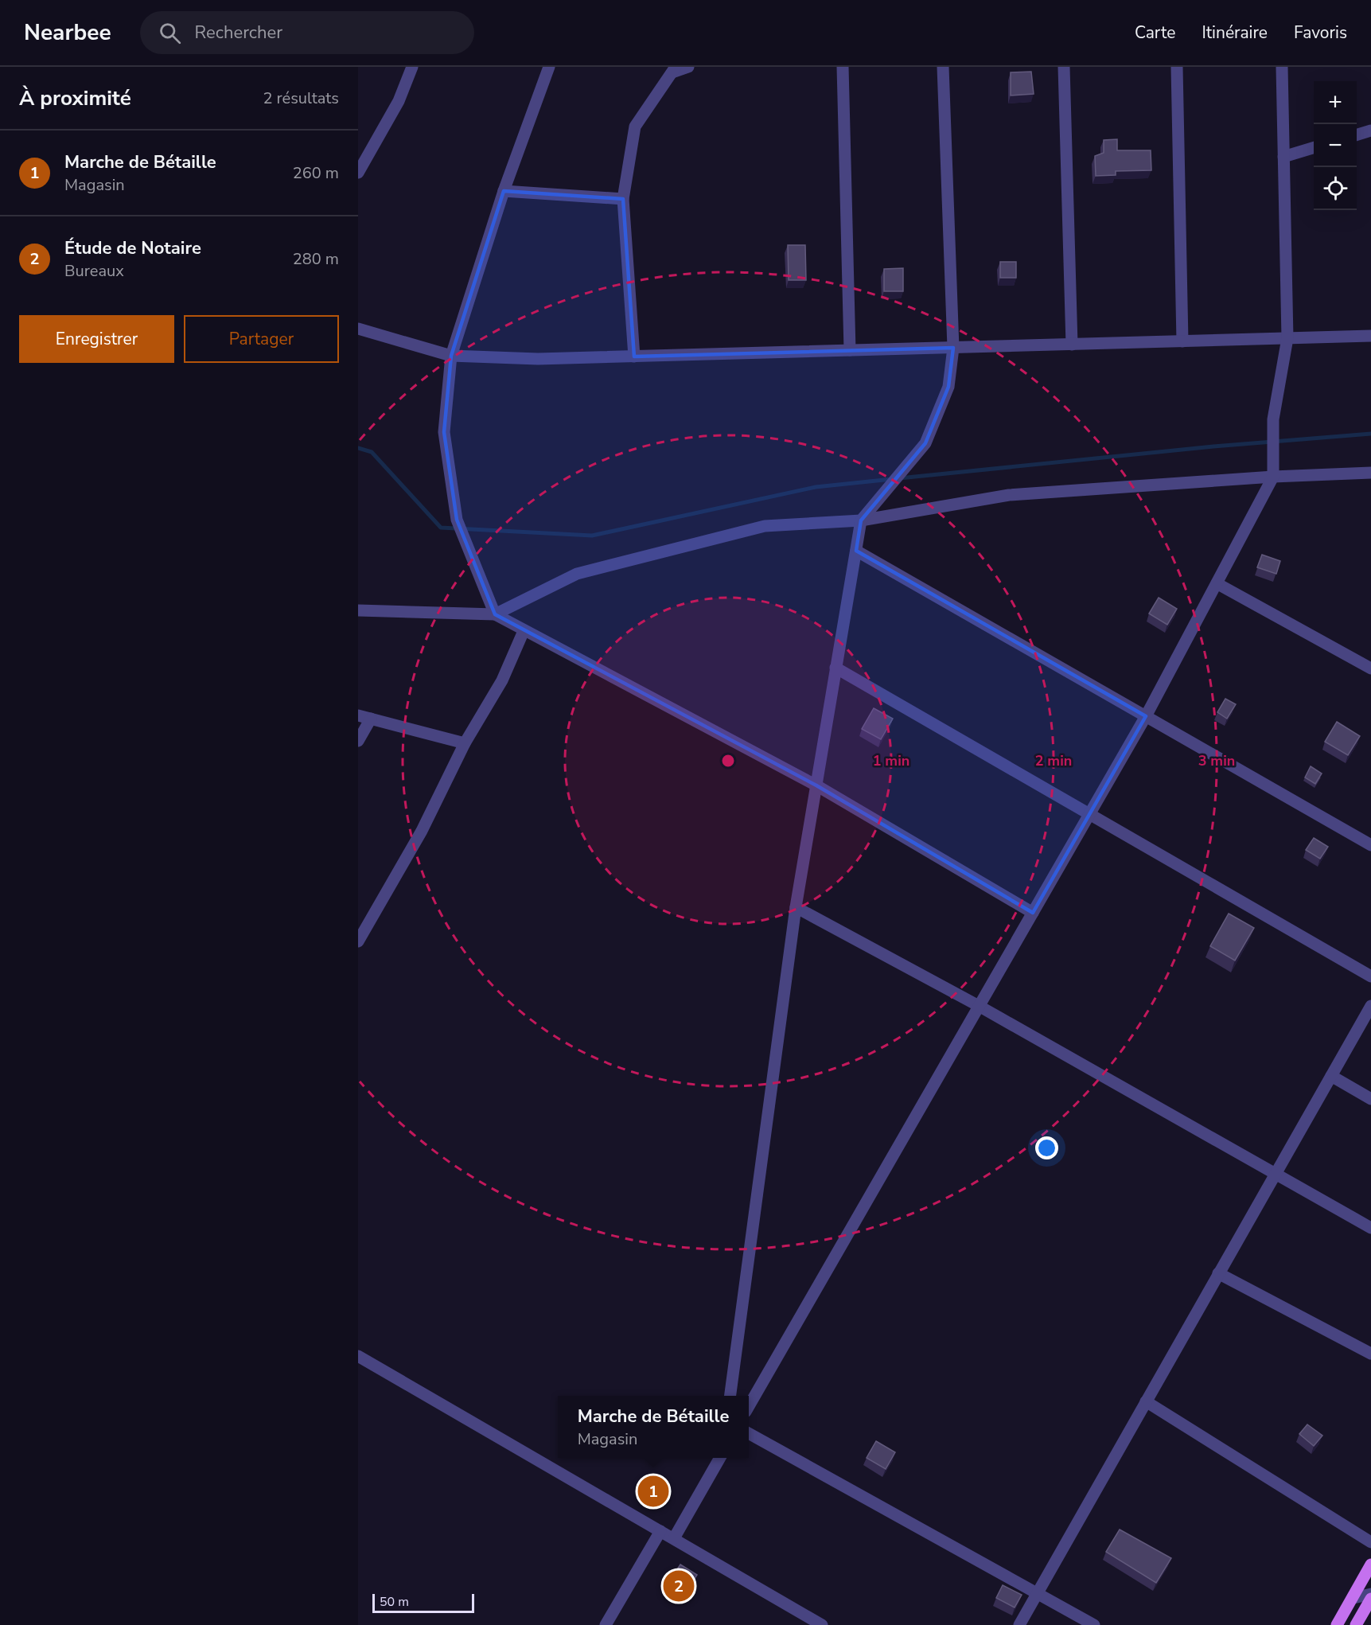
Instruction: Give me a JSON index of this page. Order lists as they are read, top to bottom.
{
  "scale_bar": "50 m",
  "page": {
    "header": "Nearbee",
    "search": "Rechercher",
    "nav": ["Carte", "Itinéraire", "Favoris"],
    "heading": ["À proximité", "2 résultats"],
    "map_buttons": ["+", "−"],
    "list": [
      {
        "mark": "1",
        "name": "Marche de Bétaille",
        "note": "Magasin",
        "value": "260 m"
      },
      {
        "mark": "2",
        "name": "Étude de Notaire",
        "note": "Bureaux",
        "value": "280 m"
      }
    ],
    "buttons": ["Enregistrer", "Partager"],
    "popup": ["Marche de Bétaille", "Magasin"],
    "pins": ["1", "2"],
    "scale": "50 m"
  },
  "rings": ["1 min", "2 min", "3 min"]
}
